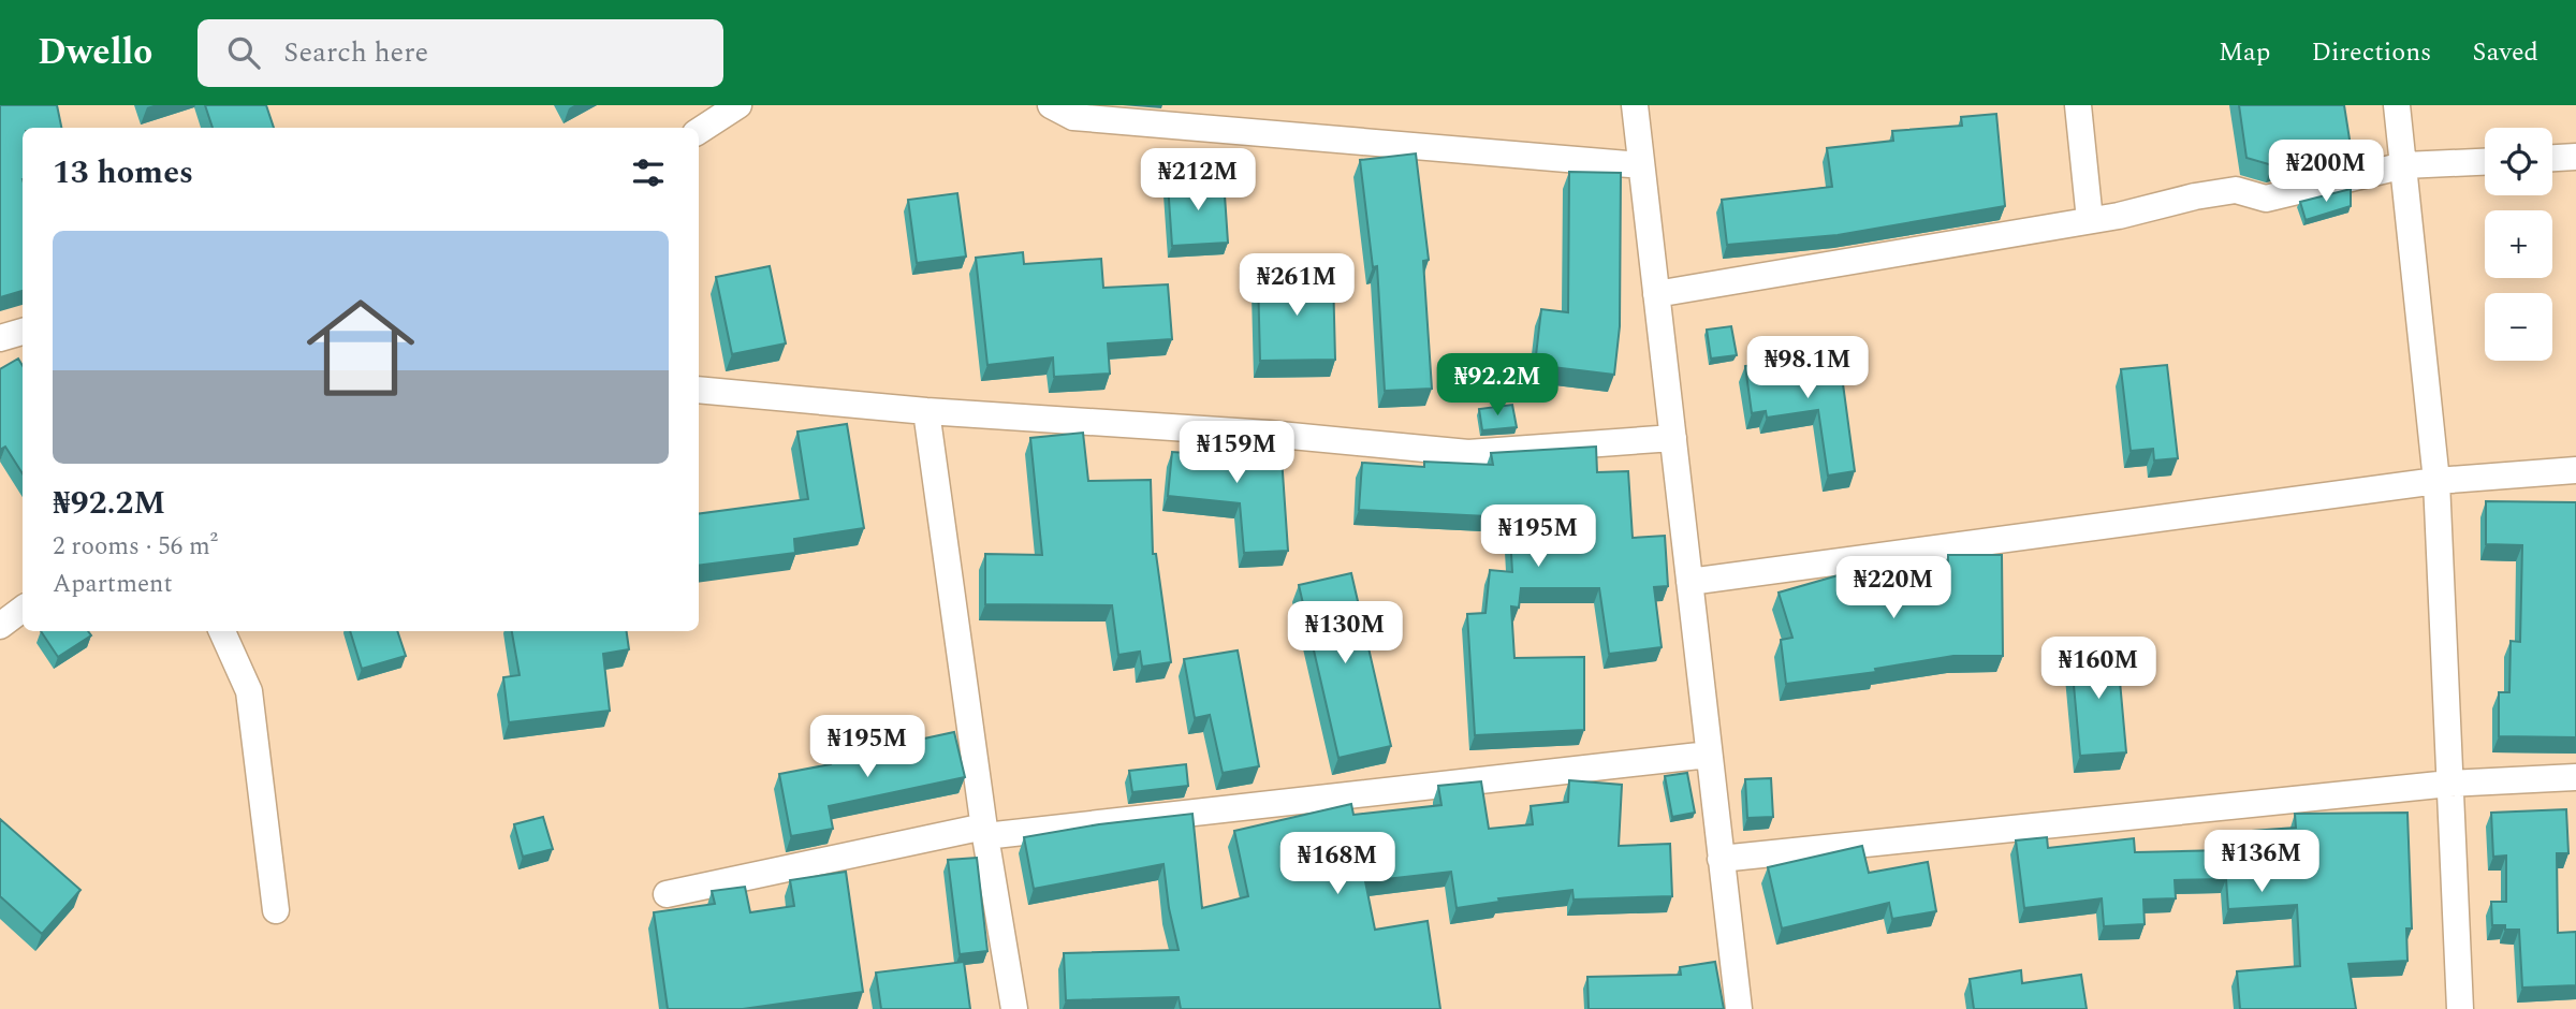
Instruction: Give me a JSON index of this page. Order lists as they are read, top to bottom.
{
  "page": {
    "header": "Dwello",
    "search": "Search here",
    "nav": ["Map", "Directions", "Saved"],
    "map_buttons": ["+", "−"],
    "heading": "13 homes",
    "price": [
      "₦200M",
      "₦212M",
      "₦261M",
      "₦98.1M",
      "₦92.2M",
      "₦159M",
      "₦195M",
      "₦220M",
      "₦130M",
      "₦160M",
      "₦195M",
      "₦136M",
      "₦168M"
    ],
    "list": [
      {
        "name": "₦92.2M",
        "note": "2 rooms · 56 m² · Apartment"
      }
    ]
  }
}
